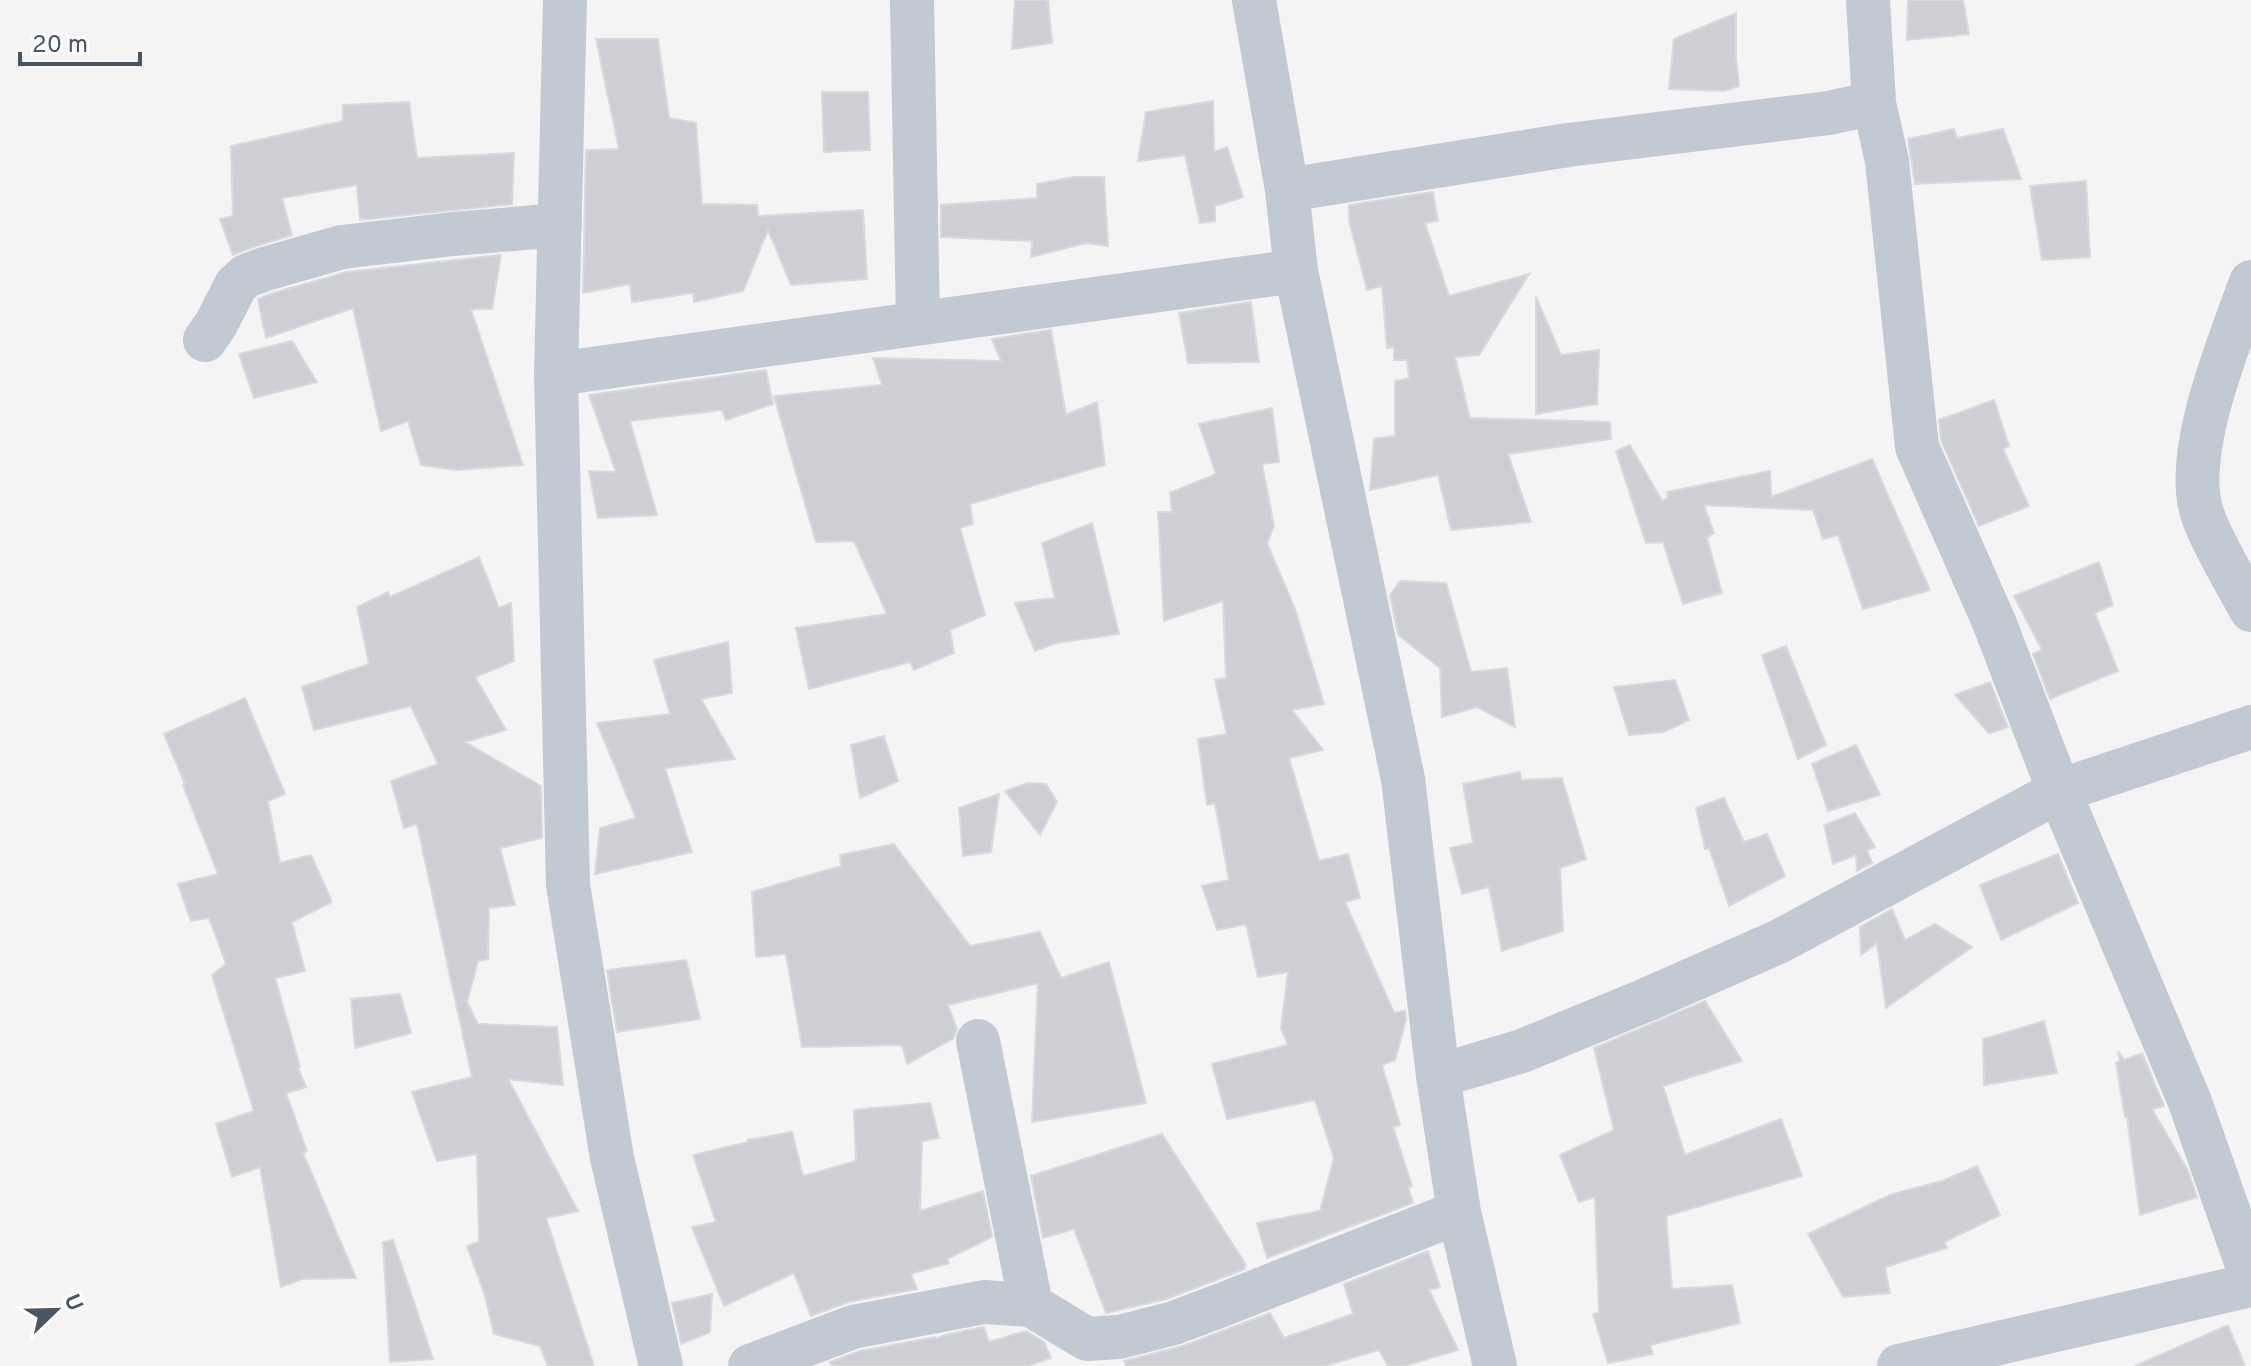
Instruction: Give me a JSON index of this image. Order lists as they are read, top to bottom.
{
  "scale_bar": "20 m",
  "north": "top right"
}
